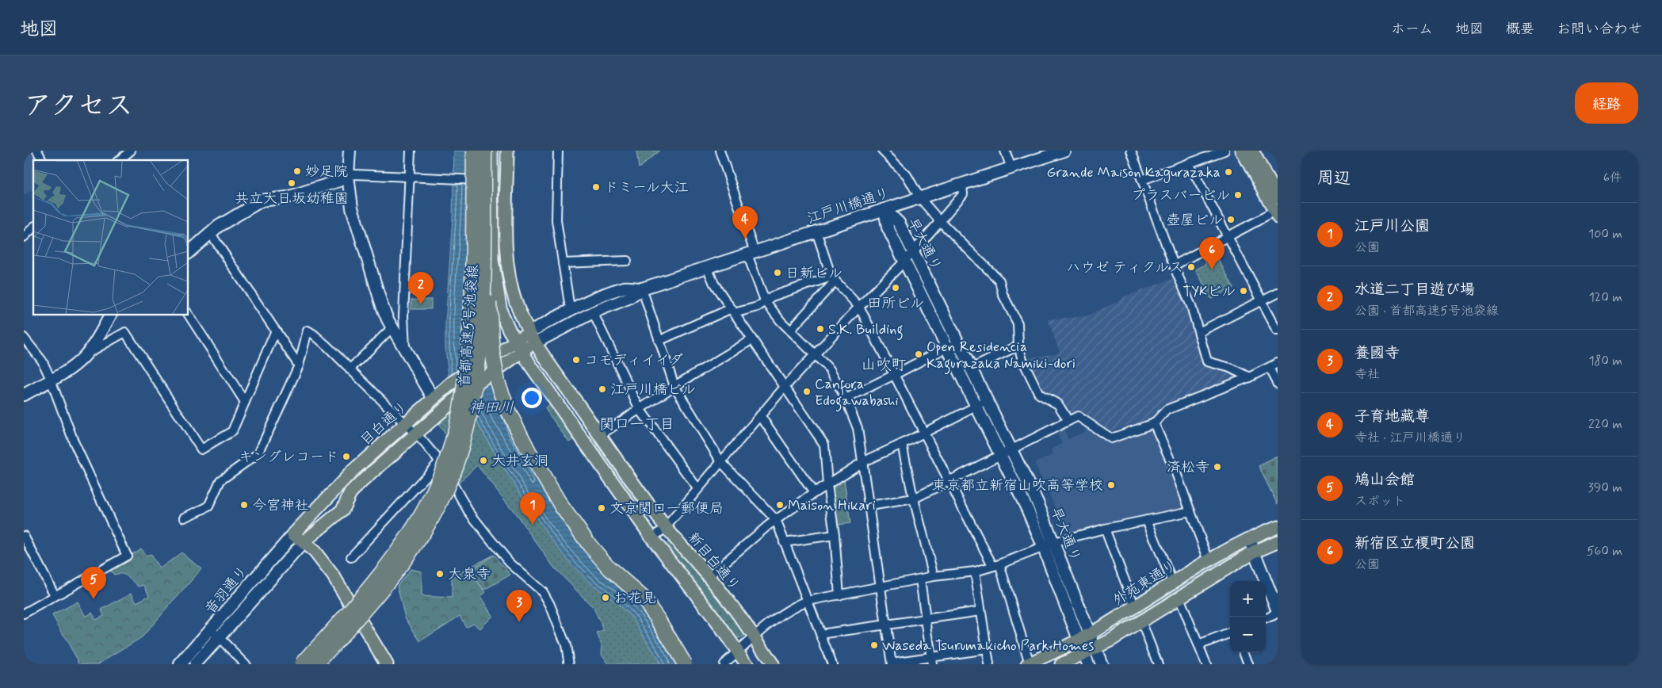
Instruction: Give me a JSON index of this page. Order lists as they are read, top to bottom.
{
  "streets": {
    "highway": ["首都高速5号池袋線"],
    "main road": ["目白通り", "新目白通り", "外苑東通り"],
    "street": ["江戸川橋通り", "早大通り", "音羽通り"]
  },
  "crossings": [
    ["江戸川橋通り", "早大通り"],
    ["江戸川橋通り", "目白通り"],
    ["江戸川橋通り", "新目白通り"],
    ["早大通り", "外苑東通り"],
    ["目白通り", "新目白通り"],
    ["目白通り", "音羽通り"]
  ],
  "districts": ["山吹町", "関口一丁目"],
  "water": ["神田川"],
  "places": [
    "妙足院",
    "Grande Maison Kagurazaka",
    "共立大日坂幼稚園",
    "ドミール大江",
    "プラスバービル",
    "壺屋ビル",
    "ハウゼ ティクルス",
    "日新ビル",
    "田所ビル",
    "TYKビル",
    "S.K. Building",
    "Open Residencia Kagurazaka Namiki-dori",
    "コモディイイダ",
    "江戸川橋ビル",
    "Canfora Edogawabashi",
    "キングレコード",
    "大井玄洞",
    "済松寺",
    "東京都立新宿山吹高等学校",
    "今宮神社",
    "Maison Hikari",
    "文京関口一郵便局",
    "大泉寺",
    "お花見",
    "Waseda Tsurumakicho Park Homes"
  ],
  "page": {
    "header": "地図",
    "nav": [
      "ホーム",
      "地図",
      "概要",
      "お問い合わせ"
    ],
    "title": "アクセス",
    "buttons": "経路",
    "heading": ["周辺", "6件"],
    "list": [
      {
        "mark": "1",
        "name": "江戸川公園",
        "note": "公園",
        "value": "100 m"
      },
      {
        "mark": "2",
        "name": "水道二丁目遊び場",
        "note": "公園 · 首都高速5号池袋線",
        "value": "120 m"
      },
      {
        "mark": "3",
        "name": "養國寺",
        "note": "寺社",
        "value": "180 m"
      },
      {
        "mark": "4",
        "name": "子育地藏尊",
        "note": "寺社 · 江戸川橋通り",
        "value": "220 m"
      },
      {
        "mark": "5",
        "name": "鳩山会館",
        "note": "スポット",
        "value": "390 m"
      },
      {
        "mark": "6",
        "name": "新宿区立榎町公園",
        "note": "公園",
        "value": "560 m"
      }
    ],
    "pins": [
      "4",
      "6",
      "2",
      "1",
      "5",
      "3"
    ],
    "map_buttons": ["+", "−"]
  }
}
